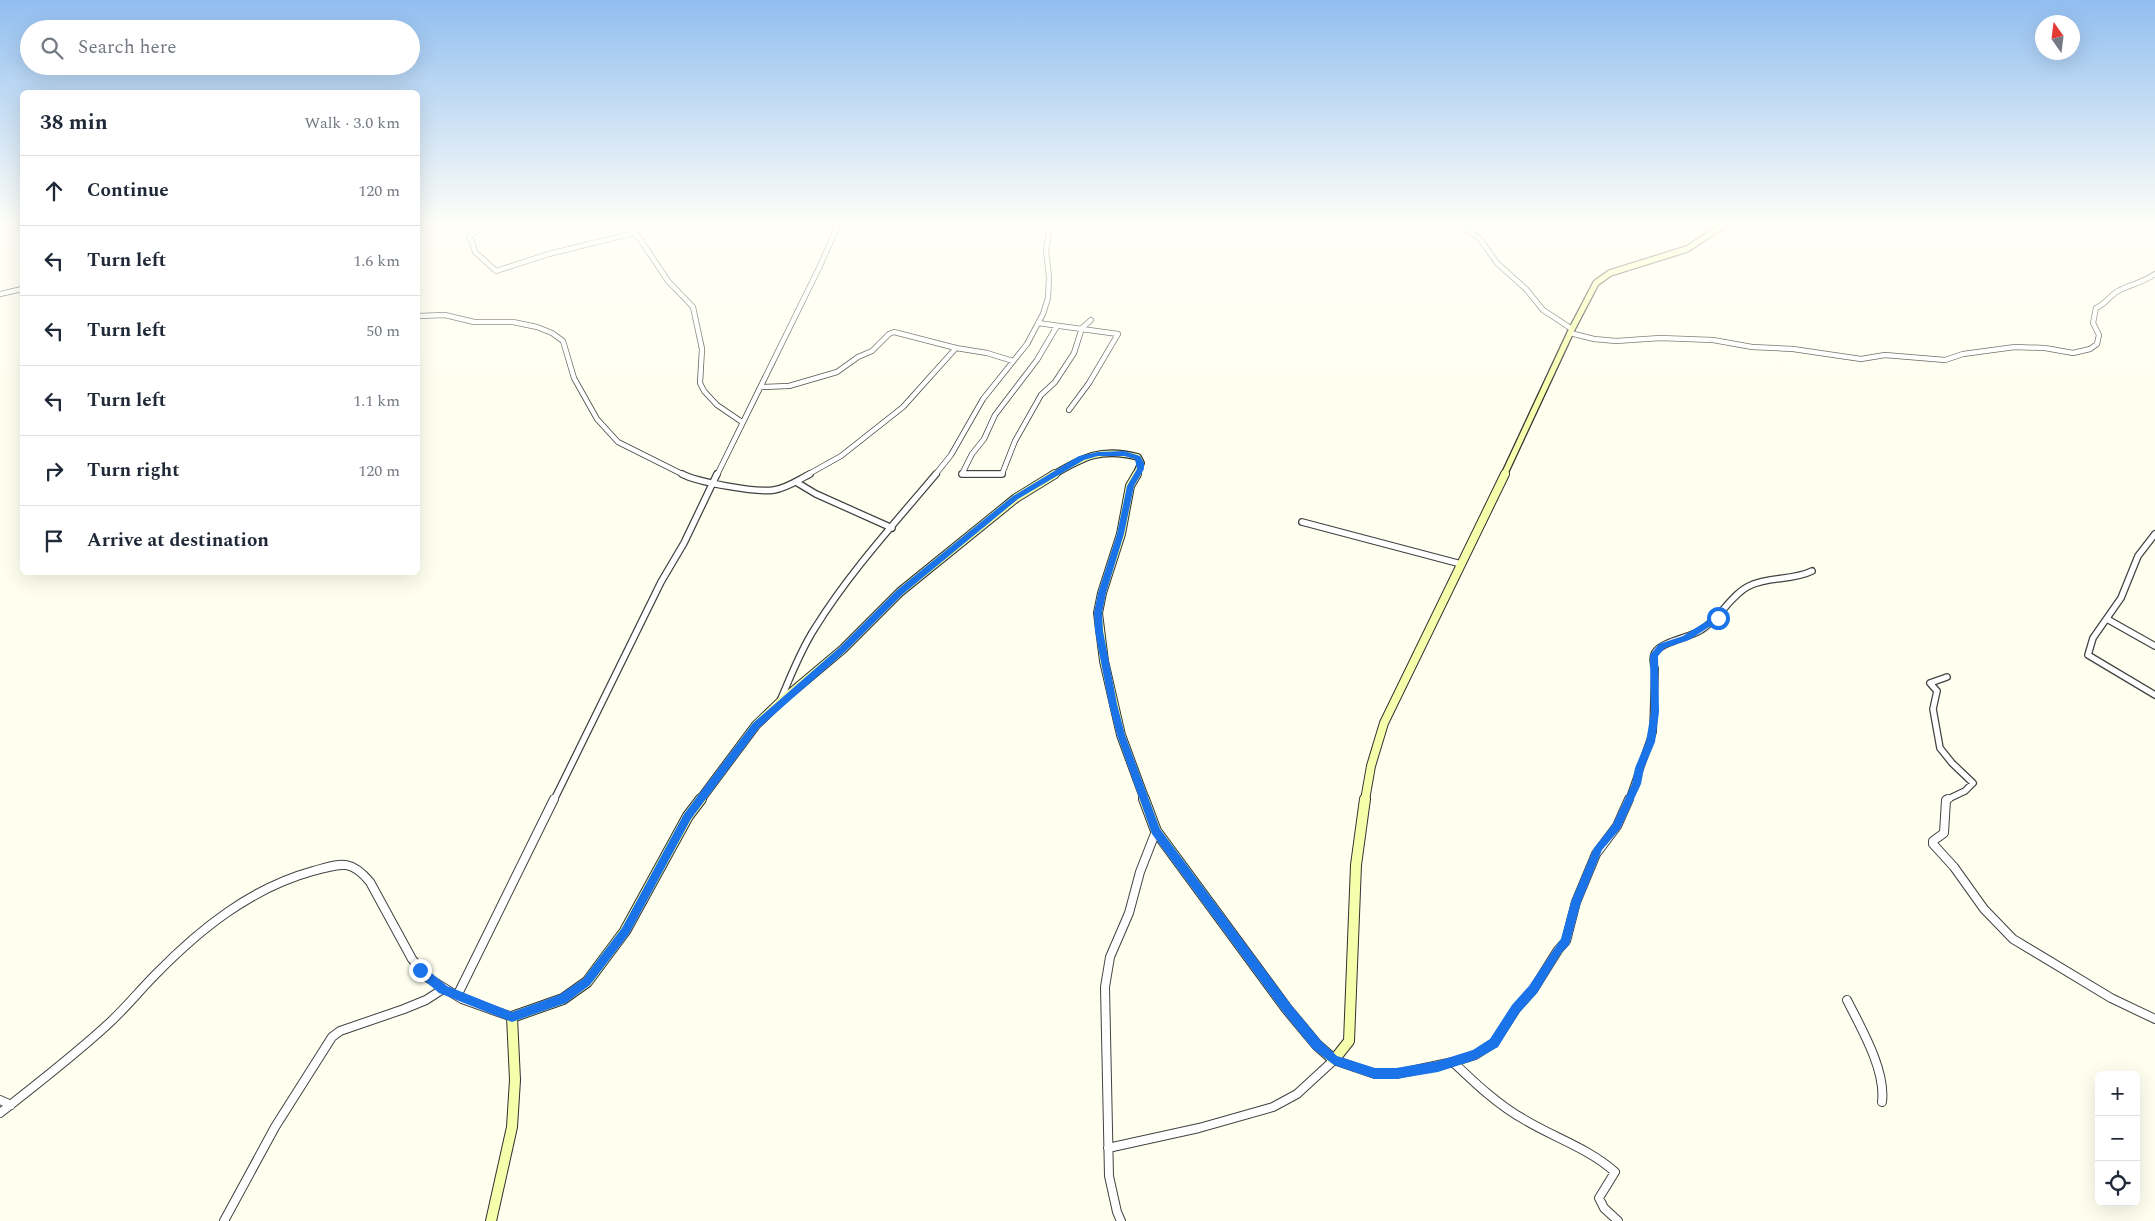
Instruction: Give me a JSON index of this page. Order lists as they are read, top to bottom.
{
  "north": "top",
  "page": {
    "search": "Search here",
    "heading": ["38 min", "Walk · 3.0 km"],
    "list": [
      ["Continue", "120 m"],
      ["Turn left", "1.6 km"],
      ["Turn left", "50 m"],
      ["Turn left", "1.1 km"],
      ["Turn right", "120 m"],
      "Arrive at destination"
    ],
    "map_buttons": ["+", "−"]
  }
}
